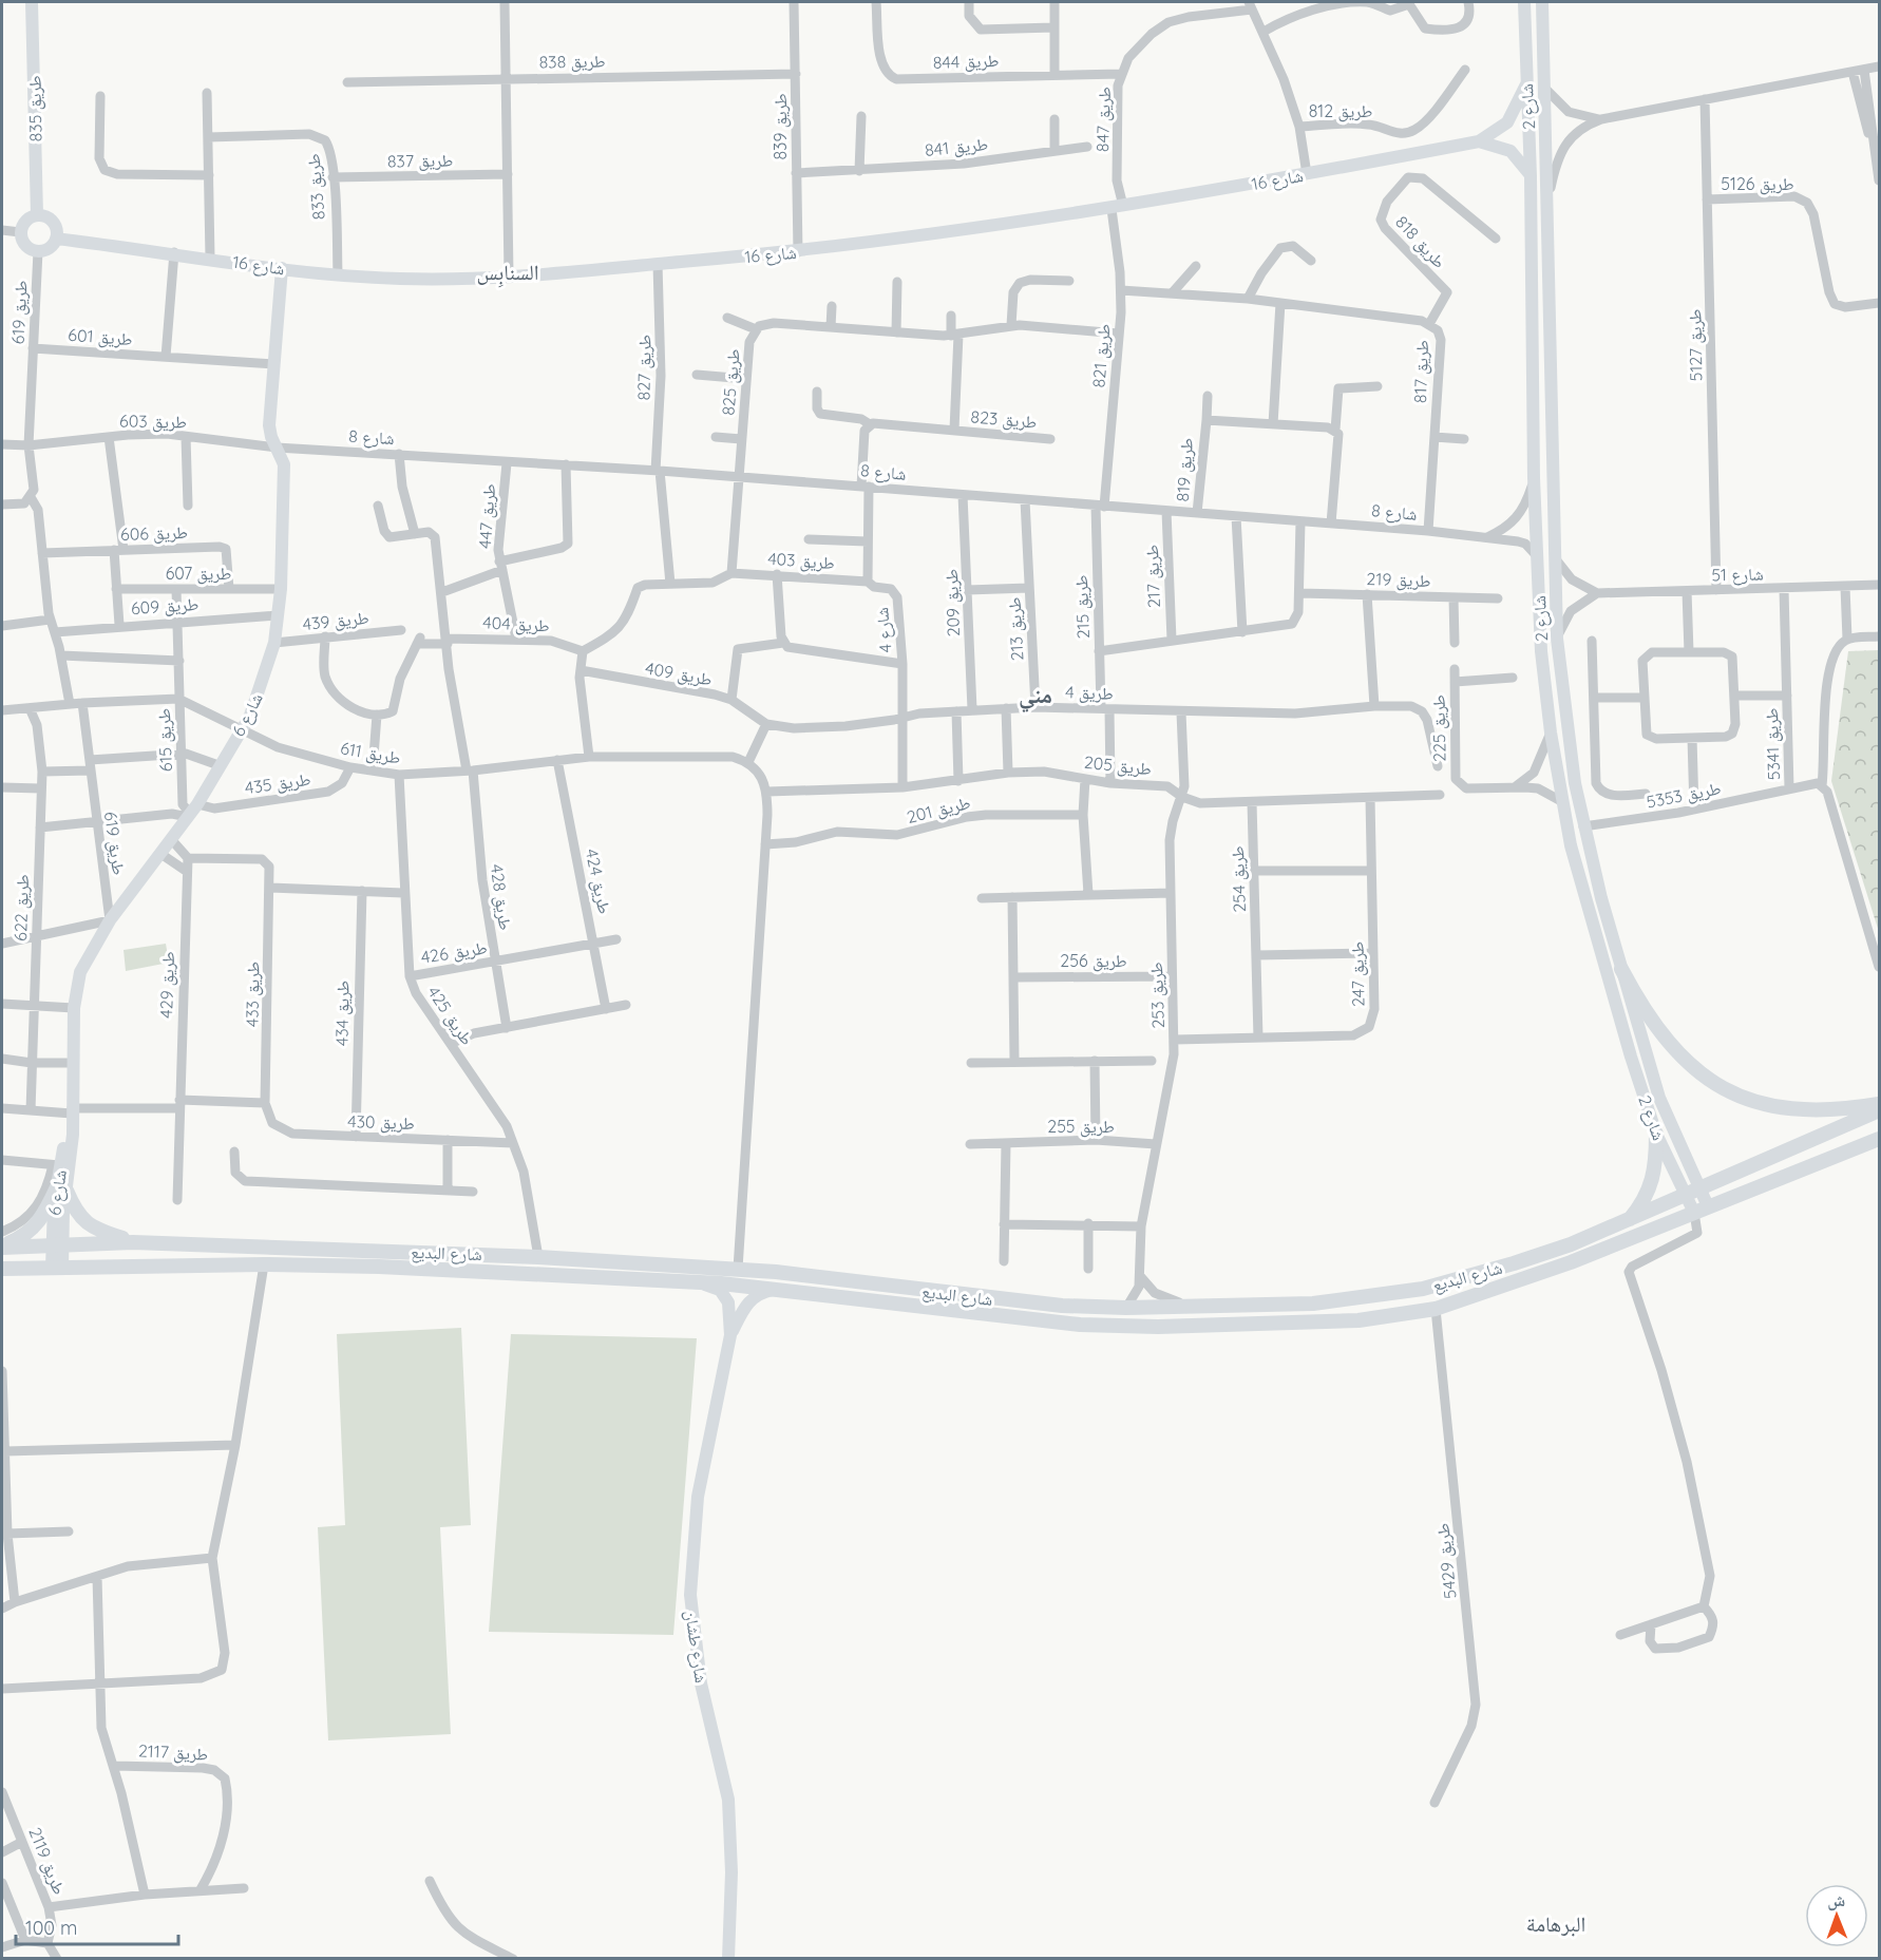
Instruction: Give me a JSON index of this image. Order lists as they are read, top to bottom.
{
  "streets": {
    "main road": ["شارع البديع"],
    "street": [
      "طريق 838",
      "طريق 844",
      "شارع 2",
      "طريق 835",
      "طريق 812",
      "طريق 847",
      "طريق 839",
      "طريق 841",
      "طريق 837",
      "شارع 16",
      "طريق 5126",
      "طريق 833",
      "طريق 818",
      "طريق 619",
      "طريق 601",
      "طريق 5127",
      "طريق 821",
      "طريق 827",
      "طريق 817",
      "طريق 825",
      "طريق 823",
      "طريق 603",
      "شارع 8",
      "طريق 819",
      "طريق 447",
      "طريق 606",
      "طريق 403",
      "طريق 607",
      "شارع 51",
      "طريق 217",
      "طريق 219",
      "طريق 209",
      "طريق 609",
      "طريق 215",
      "طريق 439",
      "طريق 404",
      "طريق 213",
      "شارع 4",
      "طريق 409",
      "طريق 4",
      "شارع 6",
      "طريق 225",
      "طريق 615",
      "طريق 5341",
      "طريق 611",
      "طريق 205",
      "طريق 435",
      "طريق 5353",
      "طريق 201",
      "طريق 254",
      "طريق 424",
      "طريق 428",
      "طريق 622",
      "طريق 426",
      "طريق 256",
      "طريق 247",
      "طريق 429",
      "طريق 433",
      "طريق 253",
      "طريق 434",
      "طريق 425",
      "طريق 430",
      "طريق 255",
      "طريق 5429",
      "شارع طشان",
      "طريق 2117",
      "طريق 2119"
    ]
  },
  "crossings": [
    ["طريق 838", "طريق 839"],
    ["طريق 844", "طريق 847"],
    ["شارع 2", "شارع 16"],
    ["شارع 2", "شارع 8"],
    ["شارع 2", "طريق 5353"],
    ["شارع 2", "شارع البديع"],
    ["طريق 835", "شارع 16"],
    ["طريق 835", "طريق 619"],
    ["طريق 812", "طريق 847"],
    ["طريق 812", "شارع 16"],
    ["طريق 847", "شارع 16"],
    ["طريق 847", "طريق 821"],
    ["طريق 839", "طريق 841"],
    ["طريق 839", "شارع 16"],
    ["طريق 837", "طريق 833"],
    ["شارع 16", "طريق 833"],
    ["شارع 16", "طريق 619"],
    ["شارع 16", "طريق 821"],
    ["شارع 16", "طريق 827"],
    ["شارع 16", "شارع 6"],
    ["طريق 5126", "طريق 5127"],
    ["طريق 818", "طريق 817"],
    ["طريق 619", "طريق 601"],
    ["طريق 619", "طريق 603"],
    ["طريق 619", "طريق 606"],
    ["طريق 619", "طريق 609"],
    ["طريق 619", "شارع 6"],
    ["طريق 619", "طريق 611"],
    ["طريق 619", "طريق 435"],
    ["طريق 601", "شارع 6"],
    ["طريق 5127", "شارع 51"],
    ["طريق 821", "طريق 817"],
    ["طريق 821", "طريق 825"],
    ["طريق 821", "شارع 8"],
    ["طريق 821", "طريق 215"],
    ["طريق 827", "شارع 8"],
    ["طريق 817", "شارع 8"],
    ["طريق 825", "طريق 823"],
    ["طريق 825", "شارع 8"],
    ["طريق 603", "شارع 8"],
    ["طريق 603", "شارع 6"],
    ["شارع 8", "طريق 819"],
    ["شارع 8", "طريق 447"],
    ["شارع 8", "طريق 217"],
    ["شارع 8", "طريق 209"],
    ["شارع 8", "طريق 215"],
    ["شارع 8", "طريق 213"],
    ["شارع 8", "شارع 6"],
    ["طريق 447", "طريق 404"],
    ["طريق 447", "طريق 428"],
    ["طريق 606", "طريق 607"],
    ["طريق 403", "طريق 404"],
    ["طريق 403", "شارع 4"],
    ["طريق 607", "شارع 6"],
    ["طريق 607", "طريق 615"],
    ["شارع 51", "طريق 5341"],
    ["طريق 209", "طريق 213"],
    ["طريق 209", "طريق 4"],
    ["طريق 609", "شارع 6"],
    ["طريق 609", "طريق 615"],
    ["طريق 215", "طريق 4"],
    ["طريق 215", "طريق 205"],
    ["طريق 439", "شارع 6"],
    ["طريق 404", "طريق 428"],
    ["طريق 213", "طريق 4"],
    ["شارع 4", "طريق 4"],
    ["طريق 409", "طريق 4"],
    ["طريق 4", "طريق 253"],
    ["شارع 6", "طريق 615"],
    ["شارع 6", "طريق 611"],
    ["شارع 6", "طريق 435"],
    ["شارع 6", "شارع البديع"],
    ["طريق 615", "طريق 611"],
    ["طريق 615", "طريق 435"],
    ["طريق 5341", "طريق 5353"],
    ["طريق 611", "طريق 435"],
    ["طريق 611", "طريق 424"],
    ["طريق 611", "طريق 428"],
    ["طريق 611", "طريق 622"],
    ["طريق 611", "طريق 425"],
    ["طريق 205", "طريق 254"],
    ["طريق 205", "طريق 247"],
    ["طريق 205", "طريق 253"],
    ["طريق 435", "طريق 622"],
    ["طريق 254", "طريق 247"],
    ["طريق 424", "طريق 426"],
    ["طريق 428", "طريق 426"],
    ["طريق 426", "طريق 425"],
    ["طريق 256", "طريق 253"],
    ["طريق 247", "طريق 253"],
    ["طريق 429", "طريق 433"],
    ["طريق 433", "طريق 430"],
    ["طريق 253", "طريق 255"],
    ["طريق 253", "شارع البديع"],
    ["طريق 434", "طريق 430"],
    ["طريق 425", "طريق 430"],
    ["طريق 425", "شارع البديع"],
    ["شارع البديع", "طريق 5429"]
  ],
  "districts": ["السنابِس", "مني", "البرهامة"],
  "scale_bar": "100 m",
  "north": "top"
}
